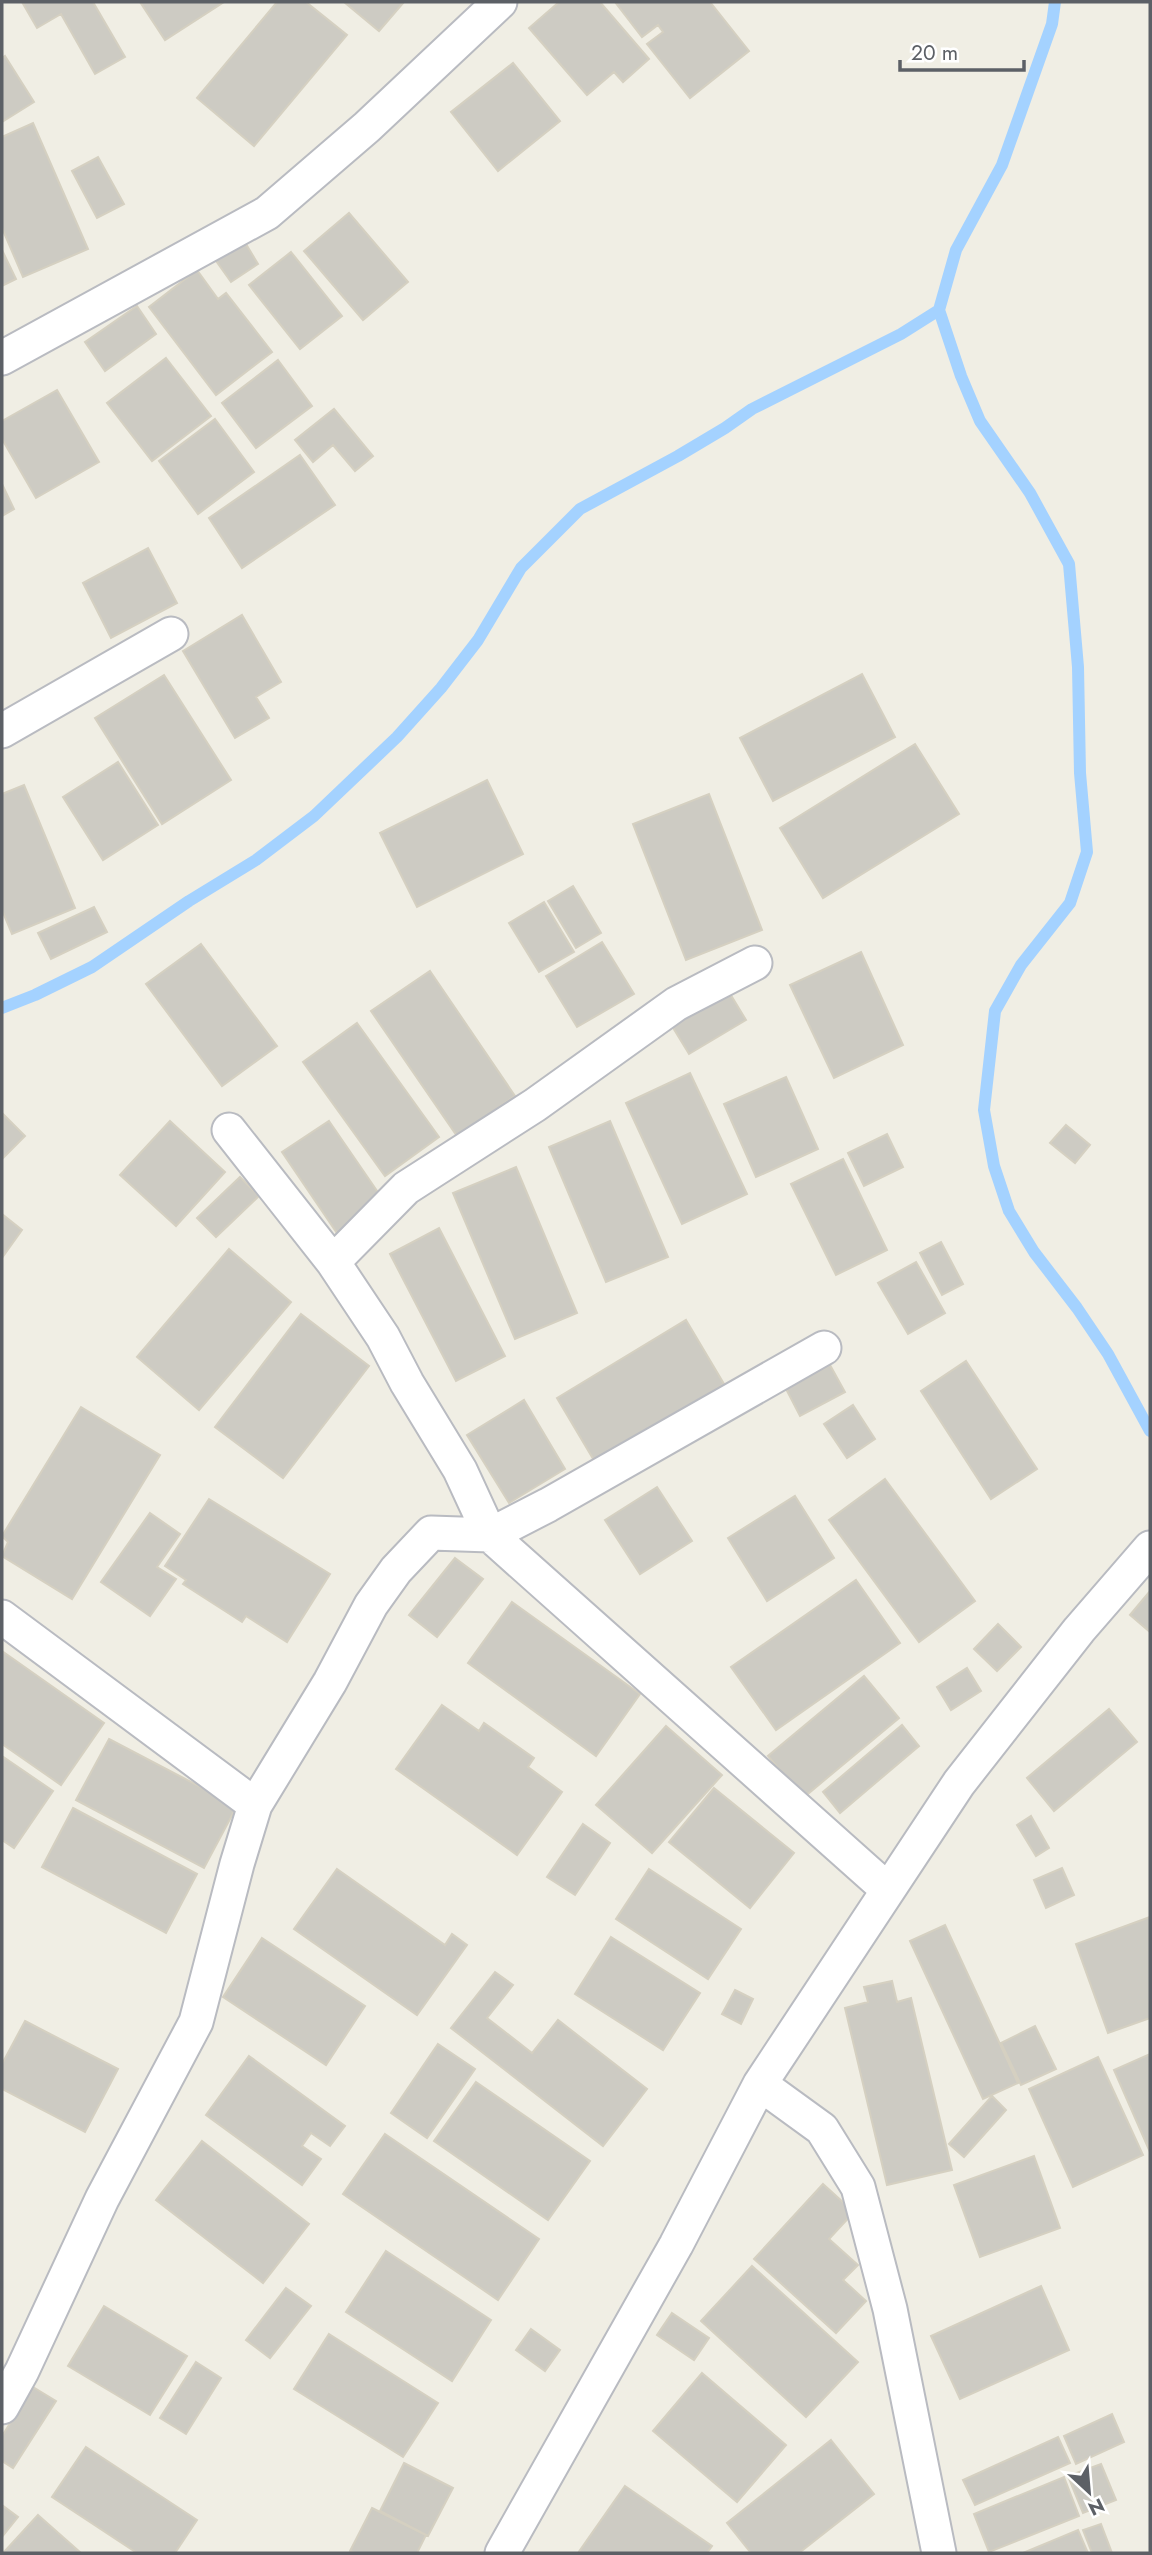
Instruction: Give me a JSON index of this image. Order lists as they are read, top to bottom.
{
  "scale_bar": "20 m",
  "north": "bottom right"
}
